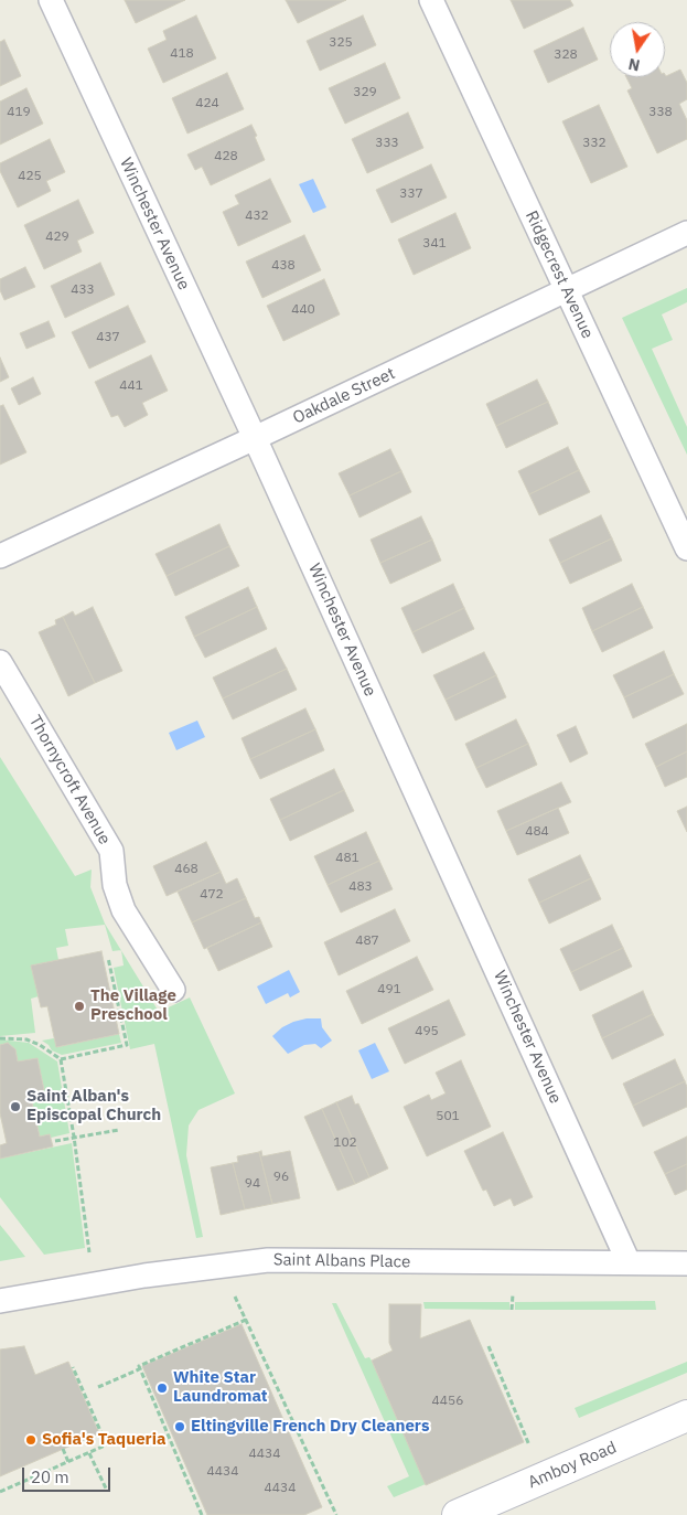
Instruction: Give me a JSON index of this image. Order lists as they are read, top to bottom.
{
  "streets": {
    "main road": ["Amboy Road"],
    "street": [
      "Winchester Avenue",
      "Ridgecrest Avenue",
      "Oakdale Street",
      "Thornycroft Avenue",
      "Saint Albans Place"
    ]
  },
  "crossings": [
    ["Winchester Avenue", "Oakdale Street"],
    ["Winchester Avenue", "Saint Albans Place"],
    ["Ridgecrest Avenue", "Oakdale Street"]
  ],
  "places": [
    "The Village Preschool",
    "Saint Alban's Episcopal Church",
    "White Star Laundromat",
    "Eltingville French Dry Cleaners",
    "Sofia's Taqueria"
  ],
  "house_numbers": [
    "325",
    "418",
    "328",
    "329",
    "424",
    "419",
    "338",
    "333",
    "332",
    "428",
    "425",
    "337",
    "432",
    "429",
    "341",
    "438",
    "433",
    "440",
    "437",
    "441",
    "484",
    "481",
    "468",
    "483",
    "472",
    "487",
    "491",
    "495",
    "501",
    "102",
    "96",
    "94",
    "4456",
    "4434",
    "4434",
    "4434"
  ],
  "scale_bar": "20 m",
  "north": "bottom"
}
